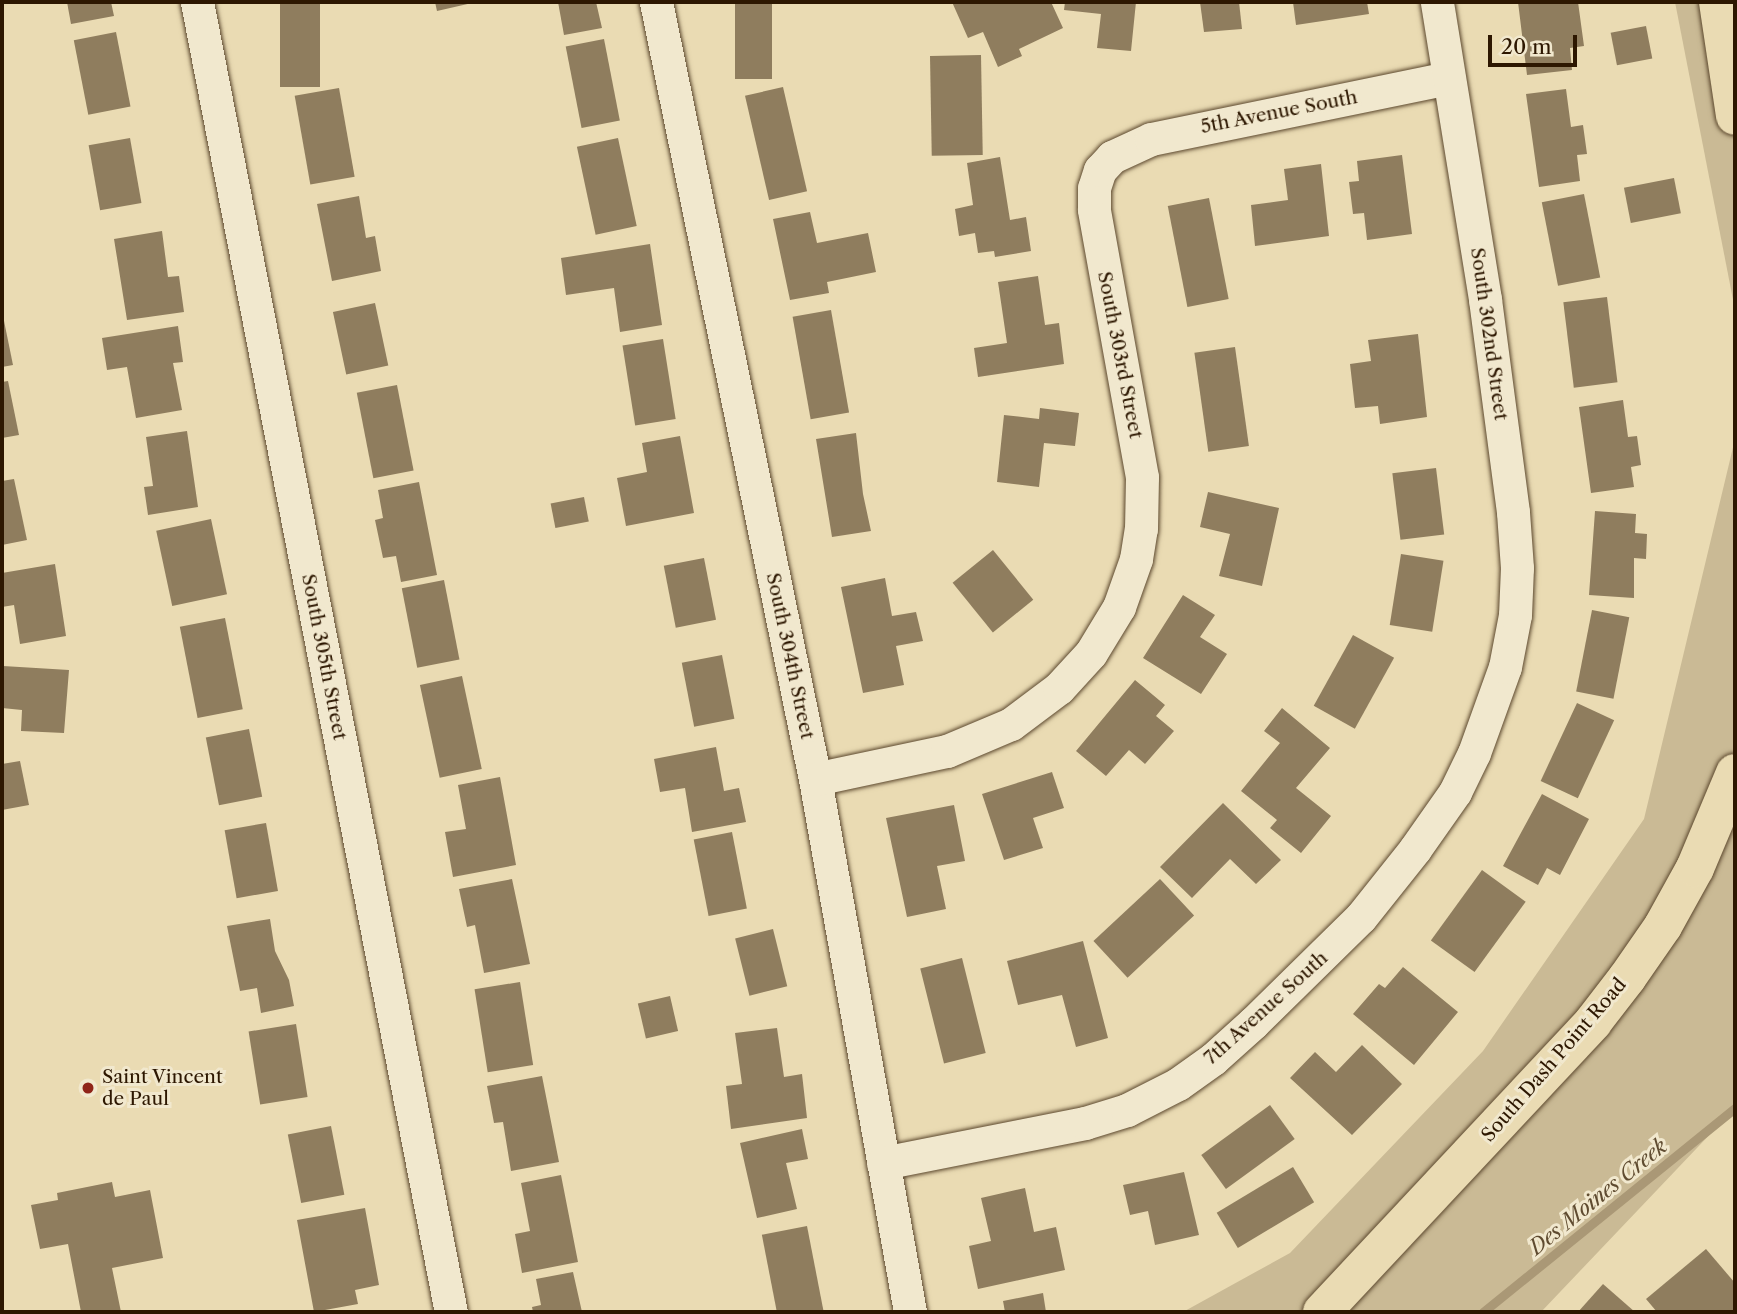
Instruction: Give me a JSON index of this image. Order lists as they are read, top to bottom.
{
  "streets": {
    "main road": ["South Dash Point Road"],
    "street": [
      "5th Avenue South",
      "South 302nd Street",
      "South 303rd Street",
      "South 304th Street",
      "South 305th Street",
      "7th Avenue South"
    ]
  },
  "crossings": [
    ["5th Avenue South", "South 302nd Street"],
    ["5th Avenue South", "South 303rd Street"],
    ["South 302nd Street", "7th Avenue South"],
    ["South 303rd Street", "South 304th Street"],
    ["South 304th Street", "7th Avenue South"]
  ],
  "water": ["Des Moines Creek"],
  "places": ["Saint Vincent de Paul"],
  "scale_bar": "20 m"
}
